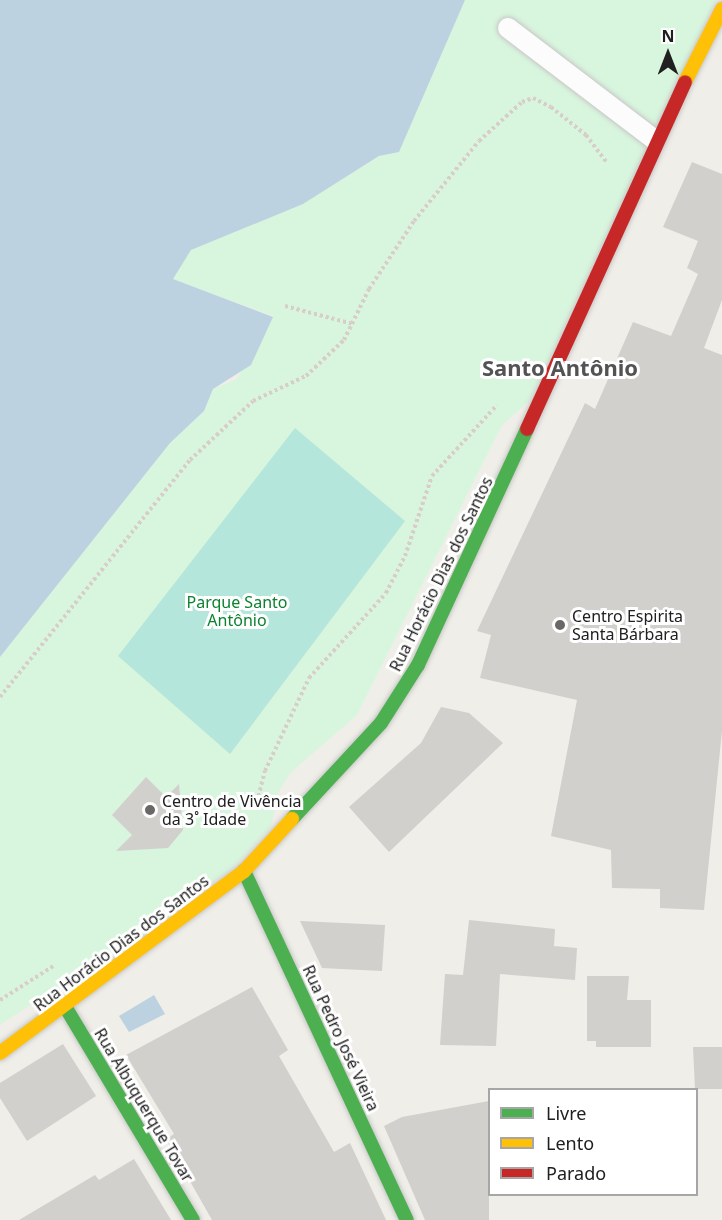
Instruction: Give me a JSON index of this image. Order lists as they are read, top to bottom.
{
  "streets": {
    "street": ["Rua Horácio Dias dos Santos", "Rua Pedro José Vieira", "Rua Albuquerque Tovar"]
  },
  "crossings": [
    ["Rua Horácio Dias dos Santos", "Rua Pedro José Vieira"],
    ["Rua Horácio Dias dos Santos", "Rua Albuquerque Tovar"]
  ],
  "districts": ["Santo Antônio"],
  "parks": ["Parque Santo Antônio"],
  "places": ["Centro Espirita Santa Bárbara", "Centro de Vivência da 3˚ Idade"],
  "legend": ["Livre", "Lento", "Parado"],
  "north": "top"
}
